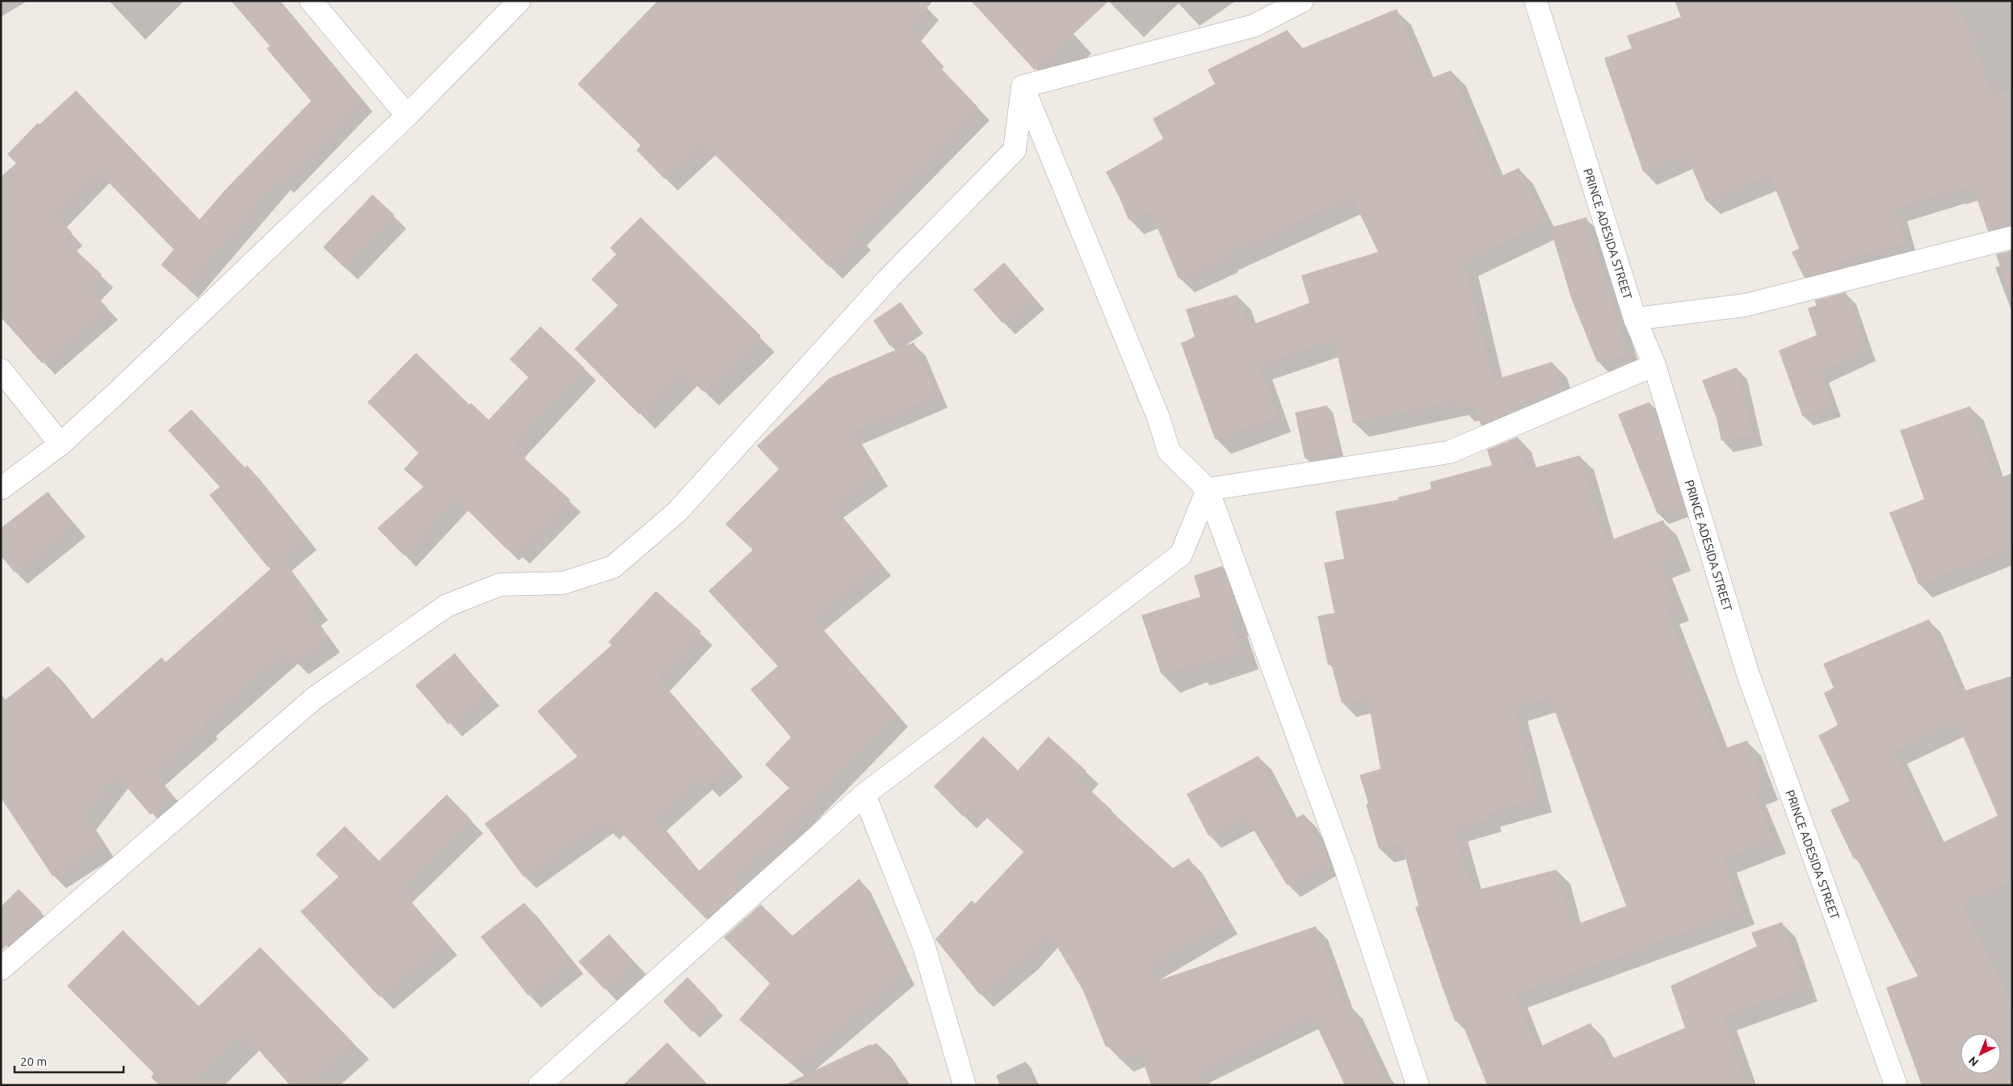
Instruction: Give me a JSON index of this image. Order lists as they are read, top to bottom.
{
  "streets": {
    "street": ["PRINCE ADESIDA STREET"]
  },
  "scale_bar": "20 m",
  "north": "bottom left"
}
